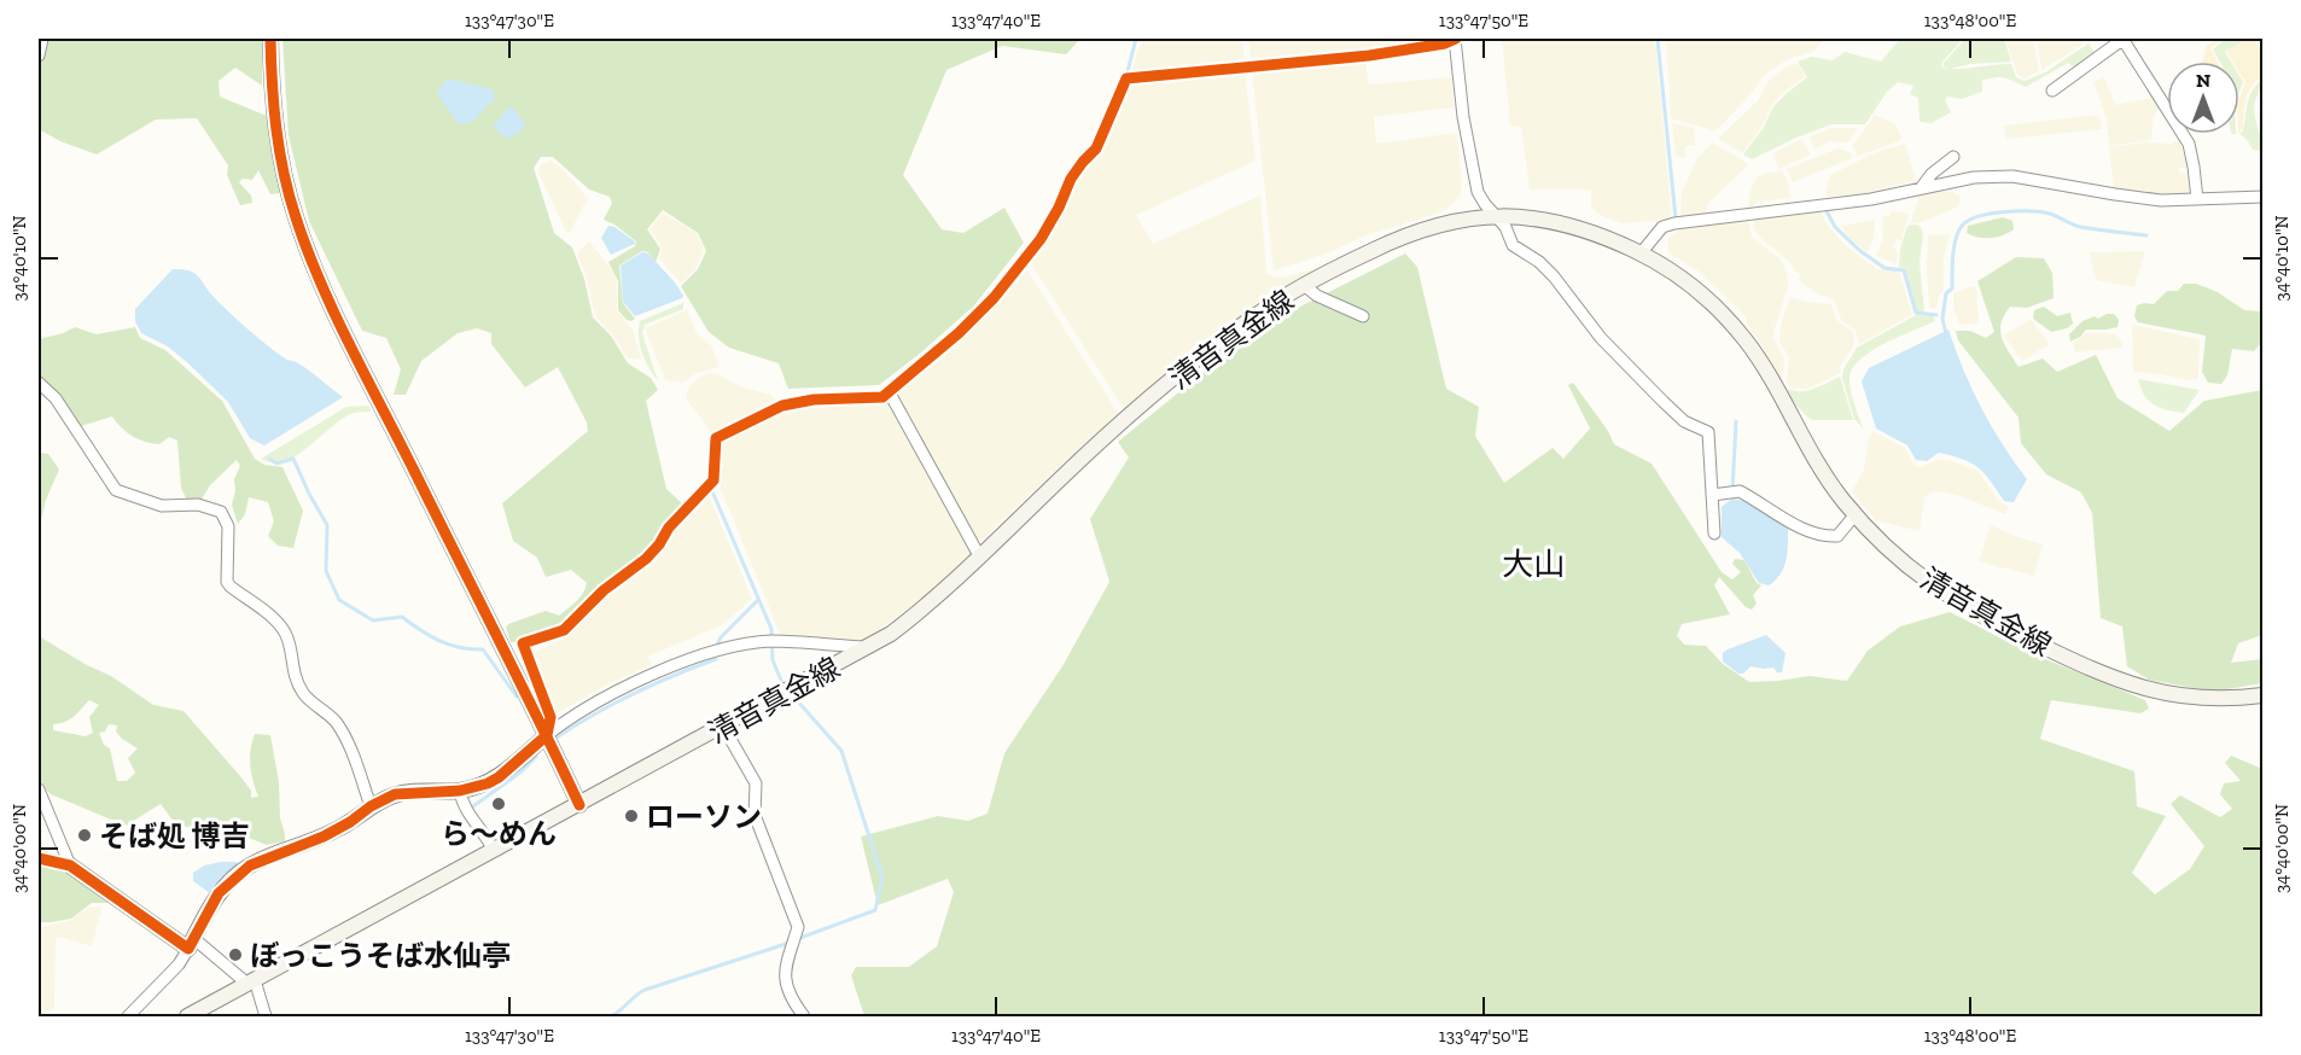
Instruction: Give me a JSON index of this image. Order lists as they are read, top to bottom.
{
  "streets": {
    "main road": ["清音真金線"]
  },
  "districts": ["大山"],
  "places": [
    "ら～めん",
    "ローソン",
    "そば処 博吉",
    "ぼっこうそば水仙亭"
  ],
  "north": "top",
  "coordinates": [
    "133°47'30\"E",
    "133°47'40\"E",
    "133°47'50\"E",
    "133°48'00\"E",
    "34°40'10\"N",
    "34°40'00\"N"
  ]
}
